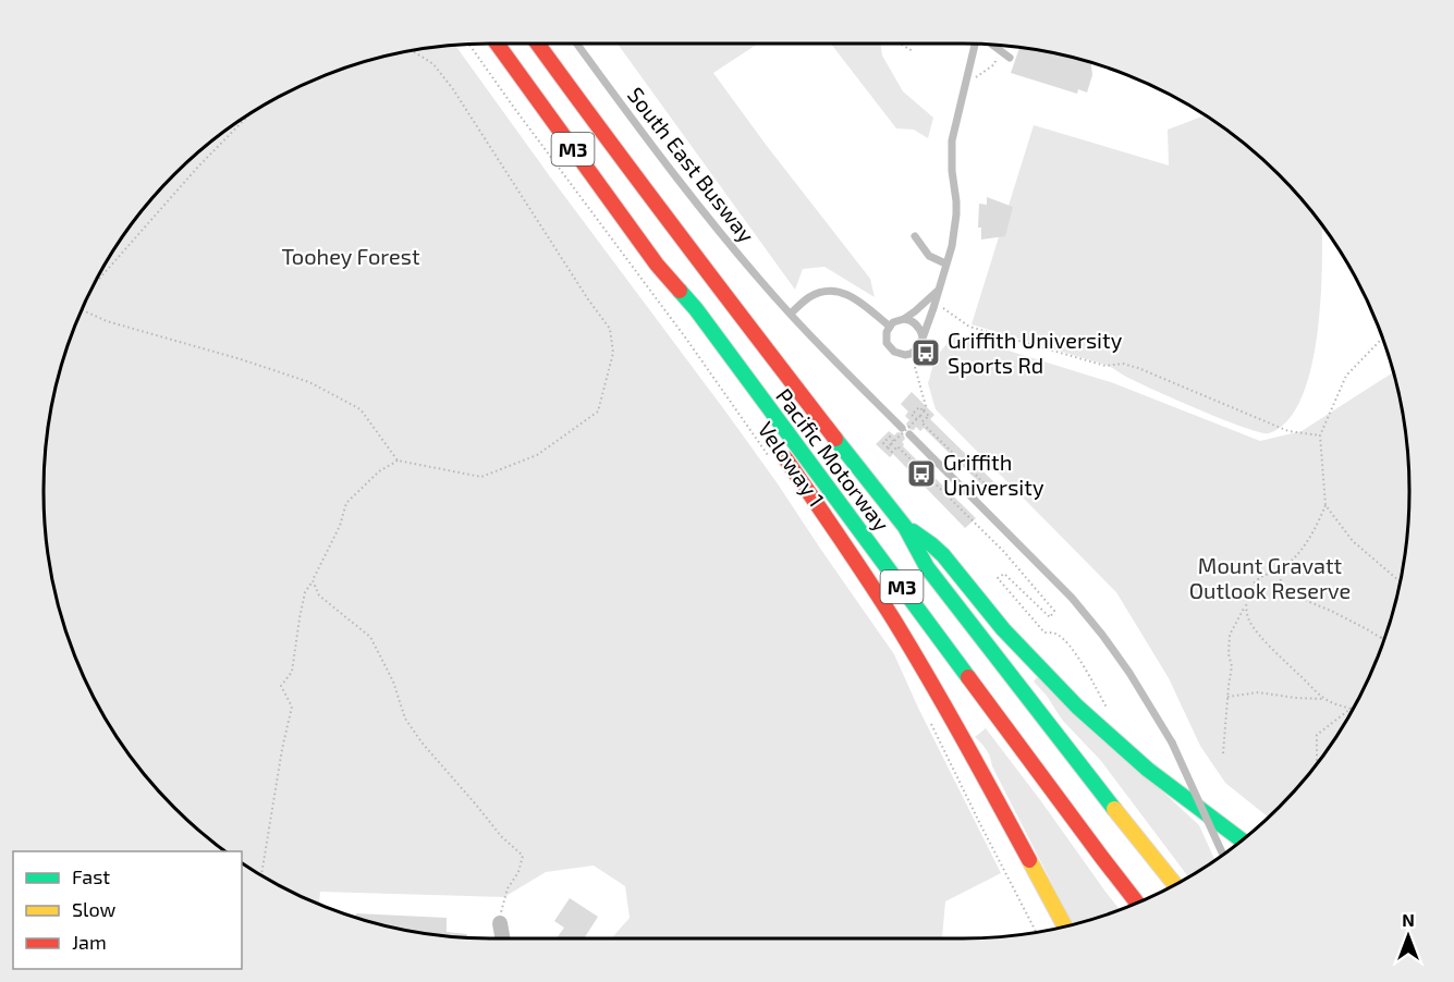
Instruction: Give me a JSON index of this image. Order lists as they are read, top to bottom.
{
  "streets": {
    "highway": ["M3", "Pacific Motorway"],
    "lane": ["South East Busway"],
    "path": ["Veloway 1"]
  },
  "parks": ["Toohey Forest", "Mount Gravatt Outlook Reserve"],
  "places": {
    "bus stop": ["Griffith University Sports Rd", "Griffith University"]
  },
  "legend": ["Fast", "Slow", "Jam"],
  "north": "top"
}
